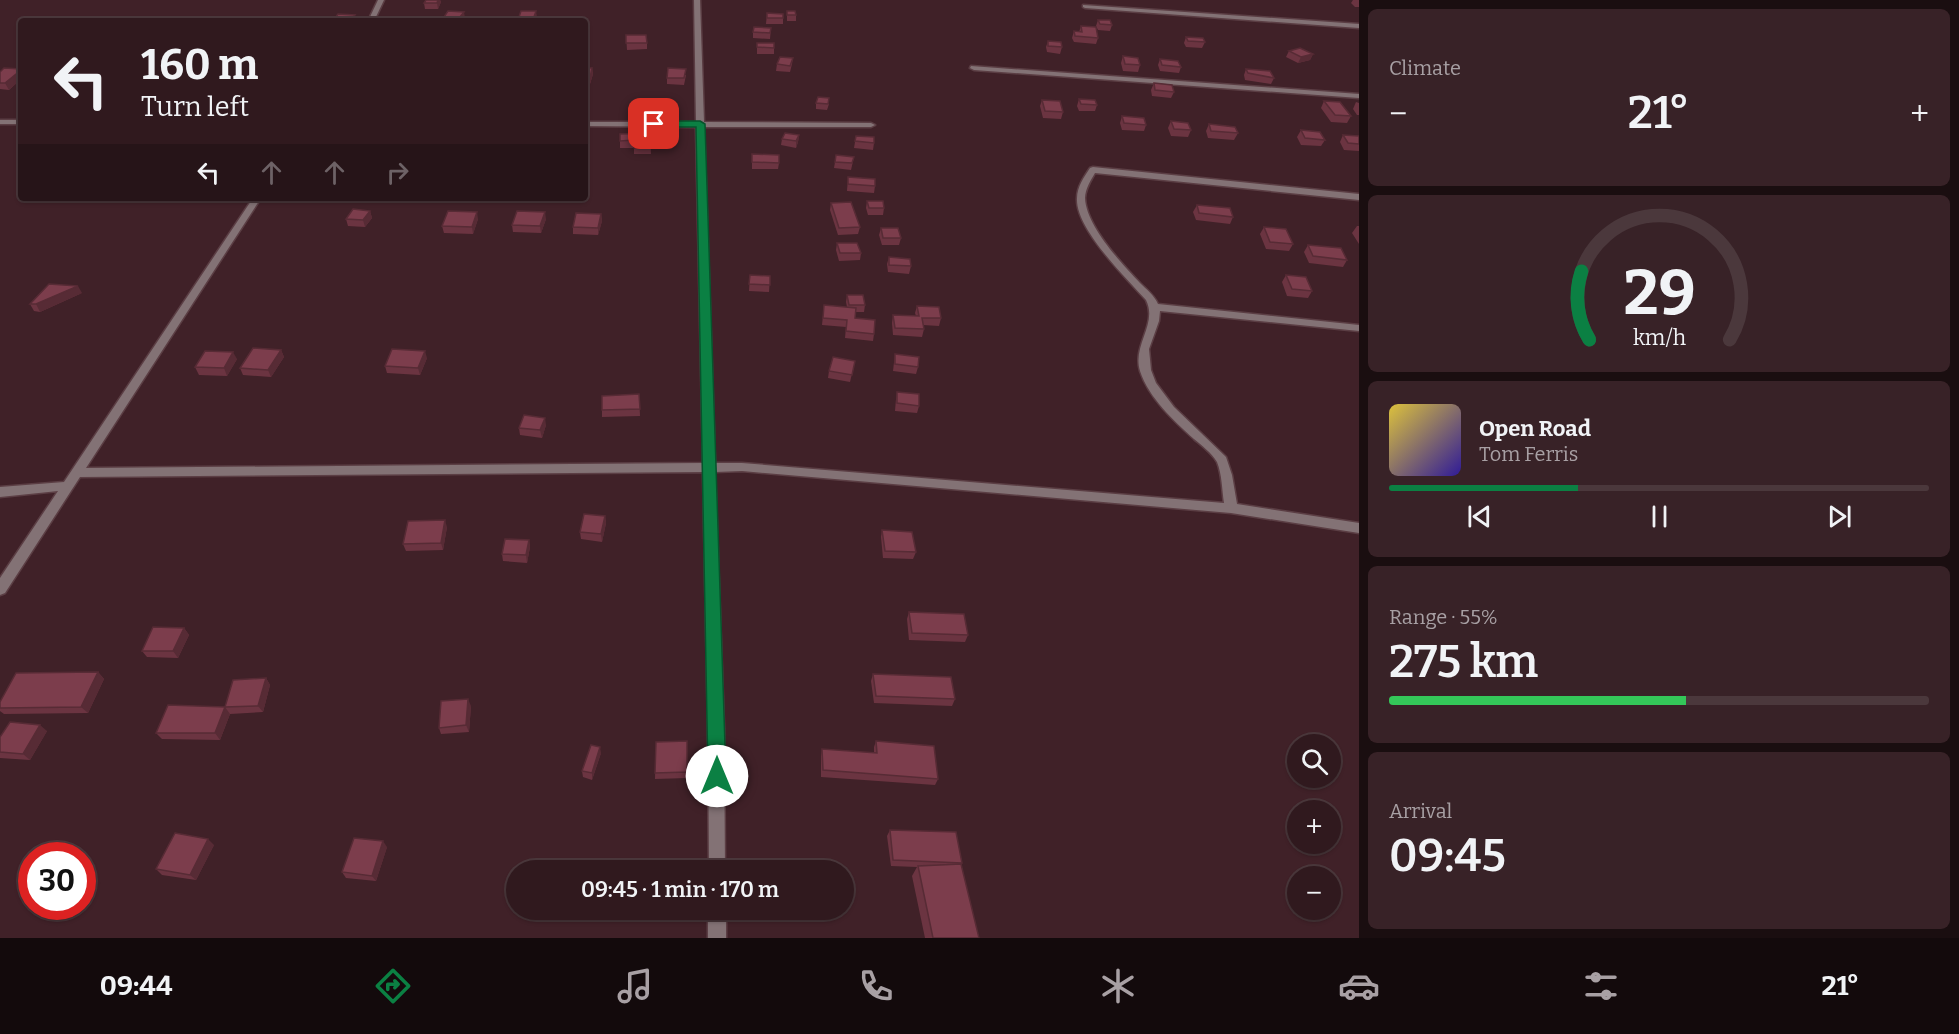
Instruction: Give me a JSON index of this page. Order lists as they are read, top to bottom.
{
  "page": {
    "tile": [
      "Climate",
      ["Range · 55%", "275 km"],
      ["Arrival", "09:45"]
    ],
    "turn": ["160 m", "Turn left"],
    "heat": ["−", "21°", "+"],
    "song": ["Open Road", "Tom Ferris"],
    "map_buttons": ["+", "−"],
    "limit": "30",
    "trip": "09:45 · 1 min · 170 m",
    "tabs": ["09:44", "21°"],
    "gauge": ["29", "km/h"]
  }
}
